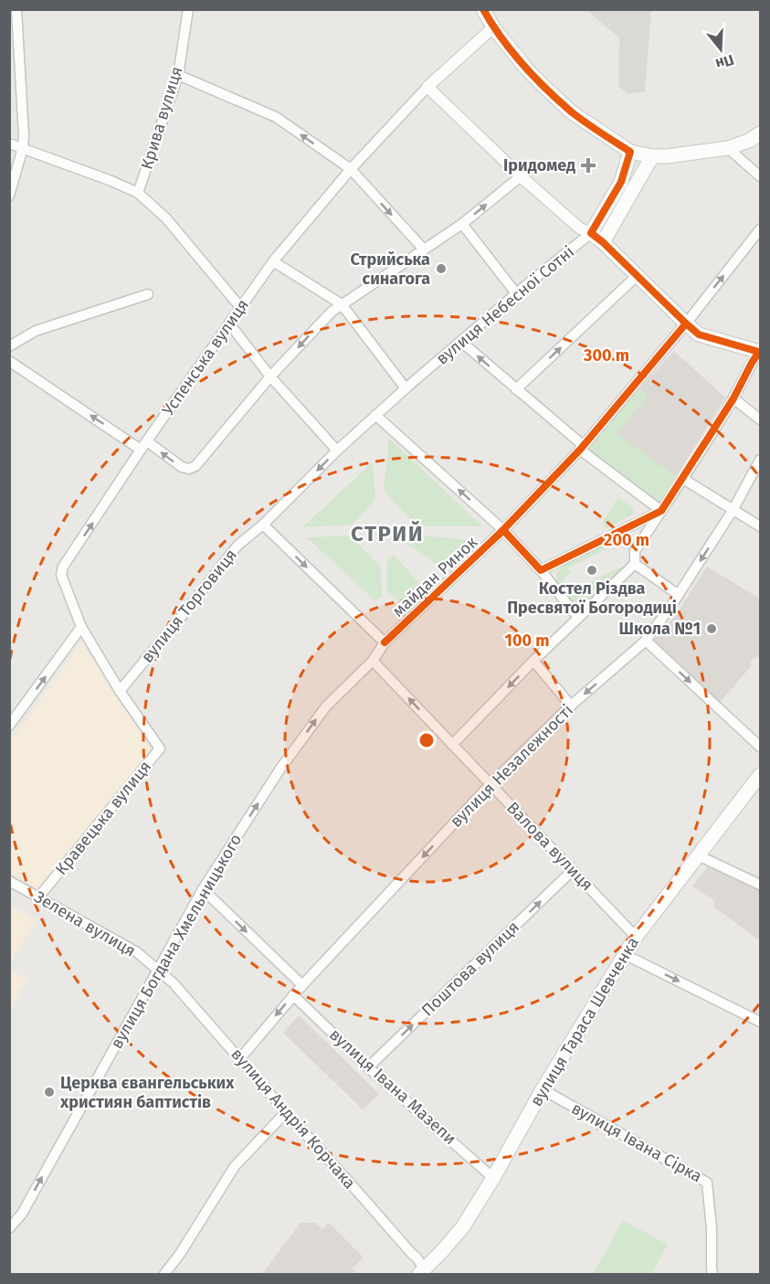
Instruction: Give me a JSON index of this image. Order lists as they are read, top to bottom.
{
  "streets": {
    "main road": ["вулиця Небесної Сотні", "вулиця Тараса Шевченка"],
    "street": [
      "Крива вулиця",
      "Успенська вулиця",
      "майдан Ринок",
      "вулиця Торговиця",
      "вулиця Незалежності",
      "Кравецька вулиця",
      "Валова вулиця",
      "Зелена вулиця",
      "вулиця Богдана Хмельницького",
      "Поштова вулиця",
      "вулиця Івана Мазепи",
      "вулиця Андрія Корчака",
      "вулиця Івана Сірка"
    ]
  },
  "crossings": [
    ["Успенська вулиця", "Кравецька вулиця"],
    ["майдан Ринок", "вулиця Богдана Хмельницького"],
    ["вулиця Торговиця", "Кравецька вулиця"],
    ["вулиця Незалежності", "Валова вулиця"],
    ["вулиця Незалежності", "вулиця Івана Мазепи"],
    ["вулиця Незалежності", "вулиця Андрія Корчака"],
    ["Кравецька вулиця", "Зелена вулиця"],
    ["Валова вулиця", "вулиця Богдана Хмельницького"],
    ["Валова вулиця", "Поштова вулиця"],
    ["Валова вулиця", "вулиця Тараса Шевченка"],
    ["Зелена вулиця", "вулиця Богдана Хмельницького"],
    ["Зелена вулиця", "вулиця Андрія Корчака"],
    ["вулиця Богдана Хмельницького", "вулиця Андрія Корчака"],
    ["Поштова вулиця", "вулиця Івана Мазепи"],
    ["вулиця Тараса Шевченка", "вулиця Івана Мазепи"],
    ["вулиця Тараса Шевченка", "вулиця Андрія Корчака"],
    ["вулиця Тараса Шевченка", "вулиця Івана Сірка"]
  ],
  "one_way": ["вулиця Богдана Хмельницького", "Поштова вулиця"],
  "districts": ["СТРИЙ"],
  "places": {
    "health": ["Іридомед"],
    "other": [
      "Стрийська синагога",
      "Костел Різдва Пресвятої Богородиці",
      "Школа №1",
      "Церква євангельських християн баптистів"
    ]
  },
  "north": "bottom",
  "rings": ["300 m", "200 m", "100 m"]
}
